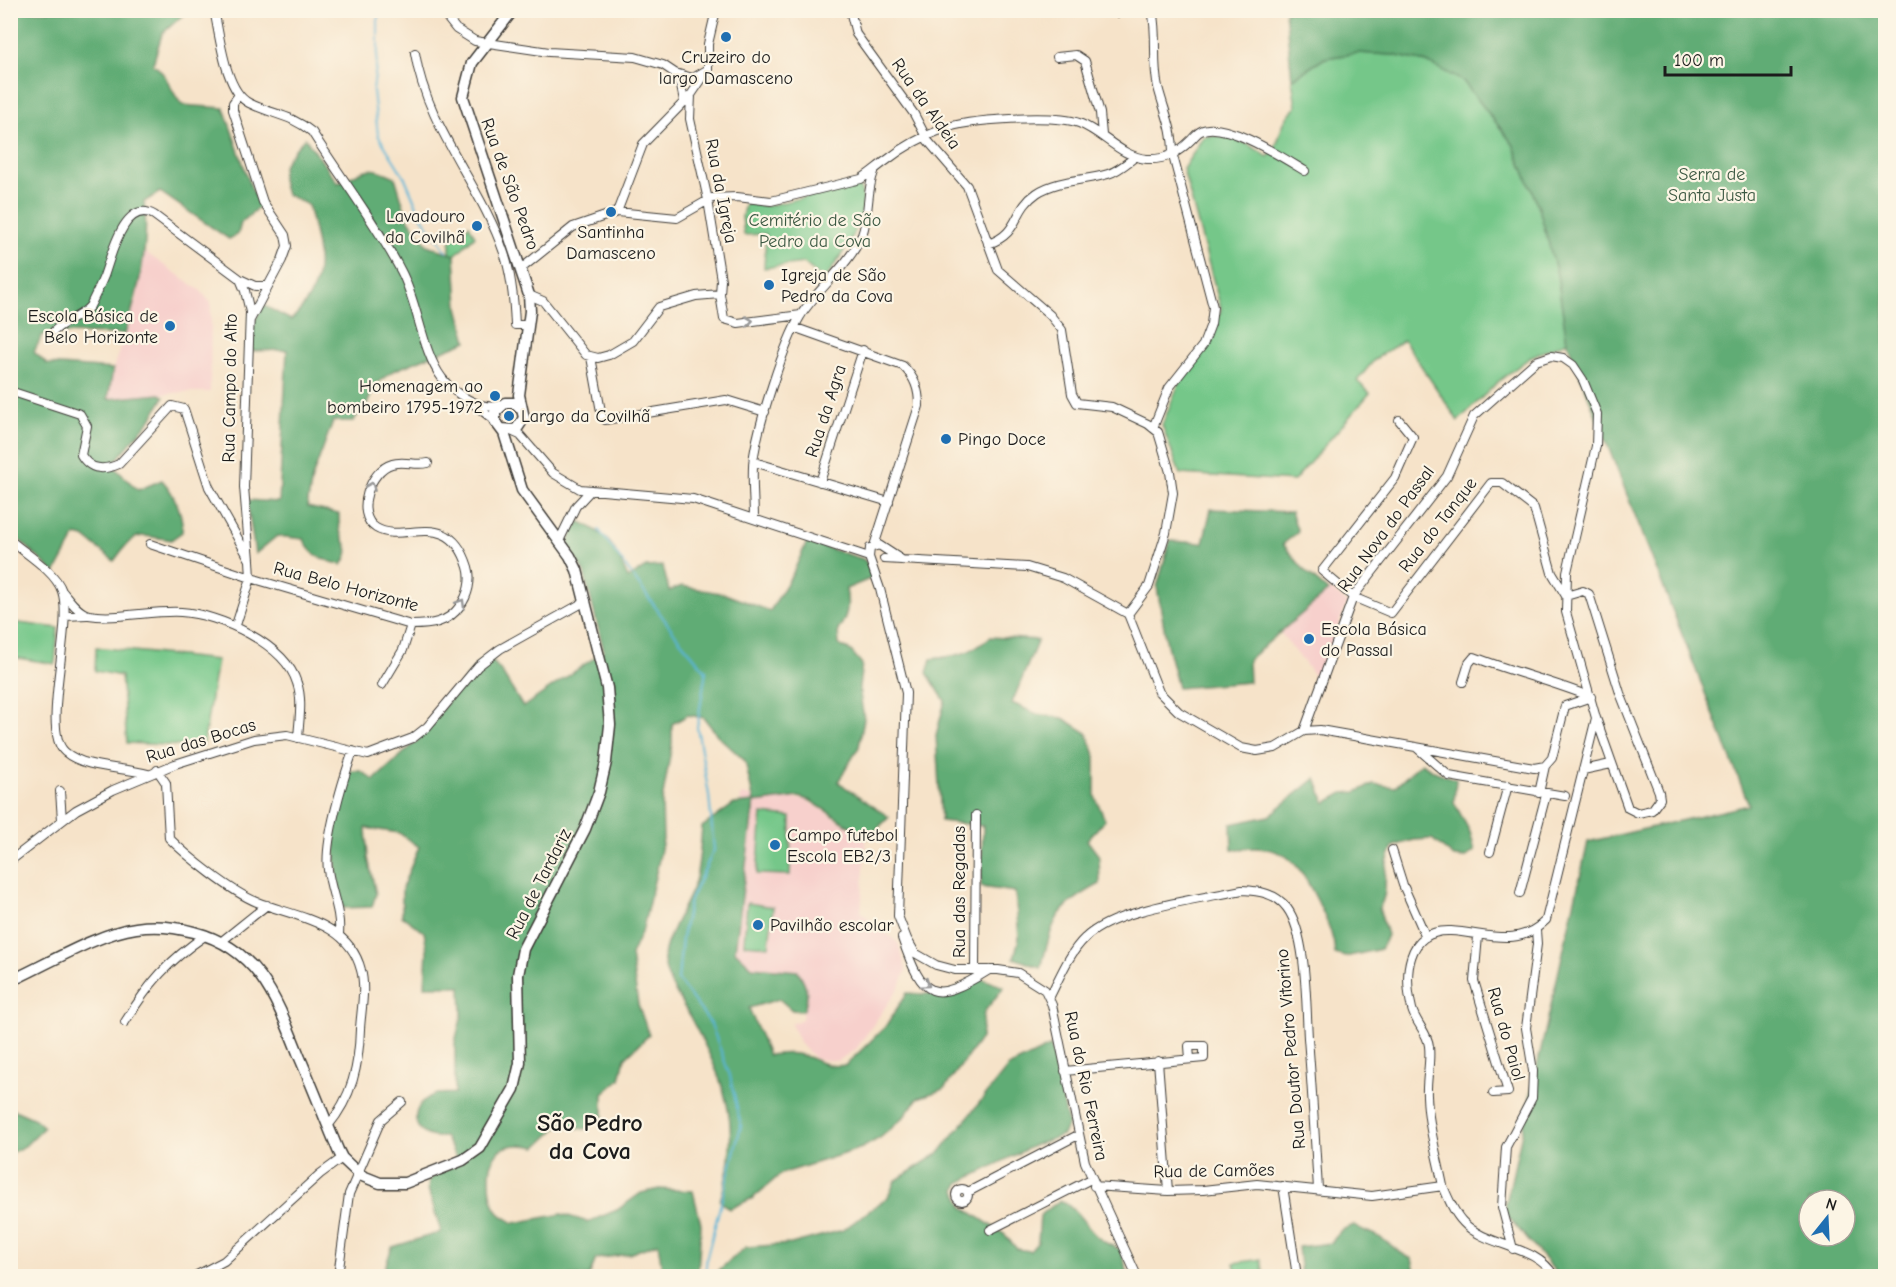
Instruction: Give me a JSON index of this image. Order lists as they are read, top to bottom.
{
  "streets": {
    "main road": ["Rua de São Pedro", "Rua de Tardariz"],
    "street": [
      "Rua da Aldeia",
      "Rua da Igreja",
      "Rua Campo do Alto",
      "Rua da Agra",
      "Rua do Tanque",
      "Rua Nova do Passal",
      "Rua Belo Horizonte",
      "Rua das Bocas",
      "Rua das Regadas",
      "Rua do Paiol",
      "Rua Doutor Pedro Vitorino",
      "Rua do Rio Ferreira",
      "Rua de Camões"
    ]
  },
  "crossings": [
    ["Rua de São Pedro", "Rua de Tardariz"],
    ["Rua Campo do Alto", "Rua Belo Horizonte"],
    ["Rua do Tanque", "Rua Nova do Passal"],
    ["Rua das Bocas", "Rua de Tardariz"],
    ["Rua das Regadas", "Rua do Rio Ferreira"],
    ["Rua Doutor Pedro Vitorino", "Rua do Rio Ferreira"],
    ["Rua Doutor Pedro Vitorino", "Rua de Camões"],
    ["Rua do Rio Ferreira", "Rua de Camões"]
  ],
  "districts": ["São Pedro da Cova"],
  "parks": ["Serra de Santa Justa", "Cemitério de São Pedro da Cova"],
  "places": [
    "Cruzeiro do largo Damasceno",
    "Santinha Damasceno",
    "Lavadouro da Covilhã",
    "Igreja de São Pedro da Cova",
    "Escola Básica de Belo Horizonte",
    "Homenagem ao bombeiro 1795-1972",
    "Largo da Covilhã",
    "Pingo Doce",
    "Escola Básica do Passal",
    "Campo futebol Escola EB2/3",
    "Pavilhão escolar"
  ],
  "scale_bar": "100 m",
  "north": "top"
}
